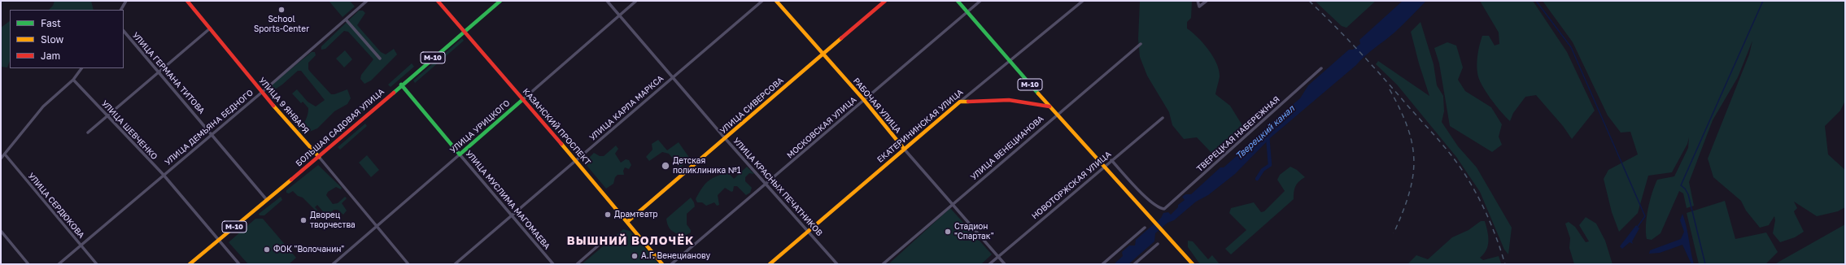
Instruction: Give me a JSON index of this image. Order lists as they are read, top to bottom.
{
  "streets": {
    "main road": [
      "М-10",
      "УЛИЦА 9 ЯНВАРЯ",
      "УЛИЦА СИВЕРСОВА",
      "РАБОЧАЯ УЛИЦА",
      "ЕКАТЕРИНИНСКАЯ УЛИЦА",
      "УЛИЦА УРИЦКОГО",
      "КАЗАНСКИЙ ПРОСПЕКТ",
      "БОЛЬШАЯ САДОВАЯ УЛИЦА",
      "УЛИЦА МУСЛИМА МАГОМАЕВА"
    ],
    "street": [
      "УЛИЦА ГЕРМАНА ТИТОВА",
      "УЛИЦА КАРЛА МАРКСА",
      "УЛИЦА ДЕМЬЯНА БЕДНОГО",
      "МОСКОВСКАЯ УЛИЦА",
      "УЛИЦА ШЕВЧЕНКО",
      "ТВЕРЕЦКАЯ НАБЕРЕЖНАЯ",
      "УЛИЦА ВЕНЕЦИАНОВА",
      "НОВОТОРЖСКАЯ УЛИЦА",
      "УЛИЦА КРАСНЫХ ПЕЧАТНИКОВ",
      "УЛИЦА СЕРДЮКОВА"
    ]
  },
  "crossings": [
    ["М-10", "ЕКАТЕРИНИНСКАЯ УЛИЦА"],
    ["М-10", "МОСКОВСКАЯ УЛИЦА"],
    ["М-10", "УЛИЦА ВЕНЕЦИАНОВА"],
    ["М-10", "НОВОТОРЖСКАЯ УЛИЦА"],
    ["УЛИЦА ГЕРМАНА ТИТОВА", "УЛИЦА ДЕМЬЯНА БЕДНОГО"],
    ["УЛИЦА ГЕРМАНА ТИТОВА", "БОЛЬШАЯ САДОВАЯ УЛИЦА"],
    ["УЛИЦА 9 ЯНВАРЯ", "УЛИЦА УРИЦКОГО"],
    ["УЛИЦА 9 ЯНВАРЯ", "УЛИЦА ДЕМЬЯНА БЕДНОГО"],
    ["УЛИЦА 9 ЯНВАРЯ", "БОЛЬШАЯ САДОВАЯ УЛИЦА"],
    ["УЛИЦА СИВЕРСОВА", "РАБОЧАЯ УЛИЦА"],
    ["УЛИЦА СИВЕРСОВА", "КАЗАНСКИЙ ПРОСПЕКТ"],
    ["УЛИЦА СИВЕРСОВА", "УЛИЦА КРАСНЫХ ПЕЧАТНИКОВ"],
    ["РАБОЧАЯ УЛИЦА", "ЕКАТЕРИНИНСКАЯ УЛИЦА"],
    ["РАБОЧАЯ УЛИЦА", "МОСКОВСКАЯ УЛИЦА"],
    ["РАБОЧАЯ УЛИЦА", "УЛИЦА ВЕНЕЦИАНОВА"],
    ["РАБОЧАЯ УЛИЦА", "НОВОТОРЖСКАЯ УЛИЦА"],
    ["УЛИЦА КАРЛА МАРКСА", "КАЗАНСКИЙ ПРОСПЕКТ"],
    ["УЛИЦА КАРЛА МАРКСА", "УЛИЦА КРАСНЫХ ПЕЧАТНИКОВ"],
    ["УЛИЦА КАРЛА МАРКСА", "УЛИЦА МУСЛИМА МАГОМАЕВА"],
    ["ЕКАТЕРИНИНСКАЯ УЛИЦА", "УЛИЦА КРАСНЫХ ПЕЧАТНИКОВ"],
    ["УЛИЦА УРИЦКОГО", "КАЗАНСКИЙ ПРОСПЕКТ"],
    ["УЛИЦА УРИЦКОГО", "УЛИЦА КРАСНЫХ ПЕЧАТНИКОВ"],
    ["УЛИЦА УРИЦКОГО", "УЛИЦА МУСЛИМА МАГОМАЕВА"],
    ["КАЗАНСКИЙ ПРОСПЕКТ", "БОЛЬШАЯ САДОВАЯ УЛИЦА"],
    ["УЛИЦА ДЕМЬЯНА БЕДНОГО", "УЛИЦА ШЕВЧЕНКО"],
    ["УЛИЦА ДЕМЬЯНА БЕДНОГО", "УЛИЦА СЕРДЮКОВА"],
    ["БОЛЬШАЯ САДОВАЯ УЛИЦА", "УЛИЦА ШЕВЧЕНКО"],
    ["БОЛЬШАЯ САДОВАЯ УЛИЦА", "УЛИЦА МУСЛИМА МАГОМАЕВА"],
    ["МОСКОВСКАЯ УЛИЦА", "УЛИЦА КРАСНЫХ ПЕЧАТНИКОВ"],
    ["ТВЕРЕЦКАЯ НАБЕРЕЖНАЯ", "НОВОТОРЖСКАЯ УЛИЦА"]
  ],
  "districts": ["ВЫШНИЙ ВОЛОЧЁК"],
  "water": ["Тверецкий канал"],
  "places": [
    "School Sports-Center",
    "Детская поликлиника №1",
    "Драмтеатр",
    "Дворец творчества",
    "Стадион \"Спартак\"",
    "ФОК \"Волочанин\"",
    "А.Г. Венецианову"
  ],
  "legend": ["Fast", "Slow", "Jam"]
}
